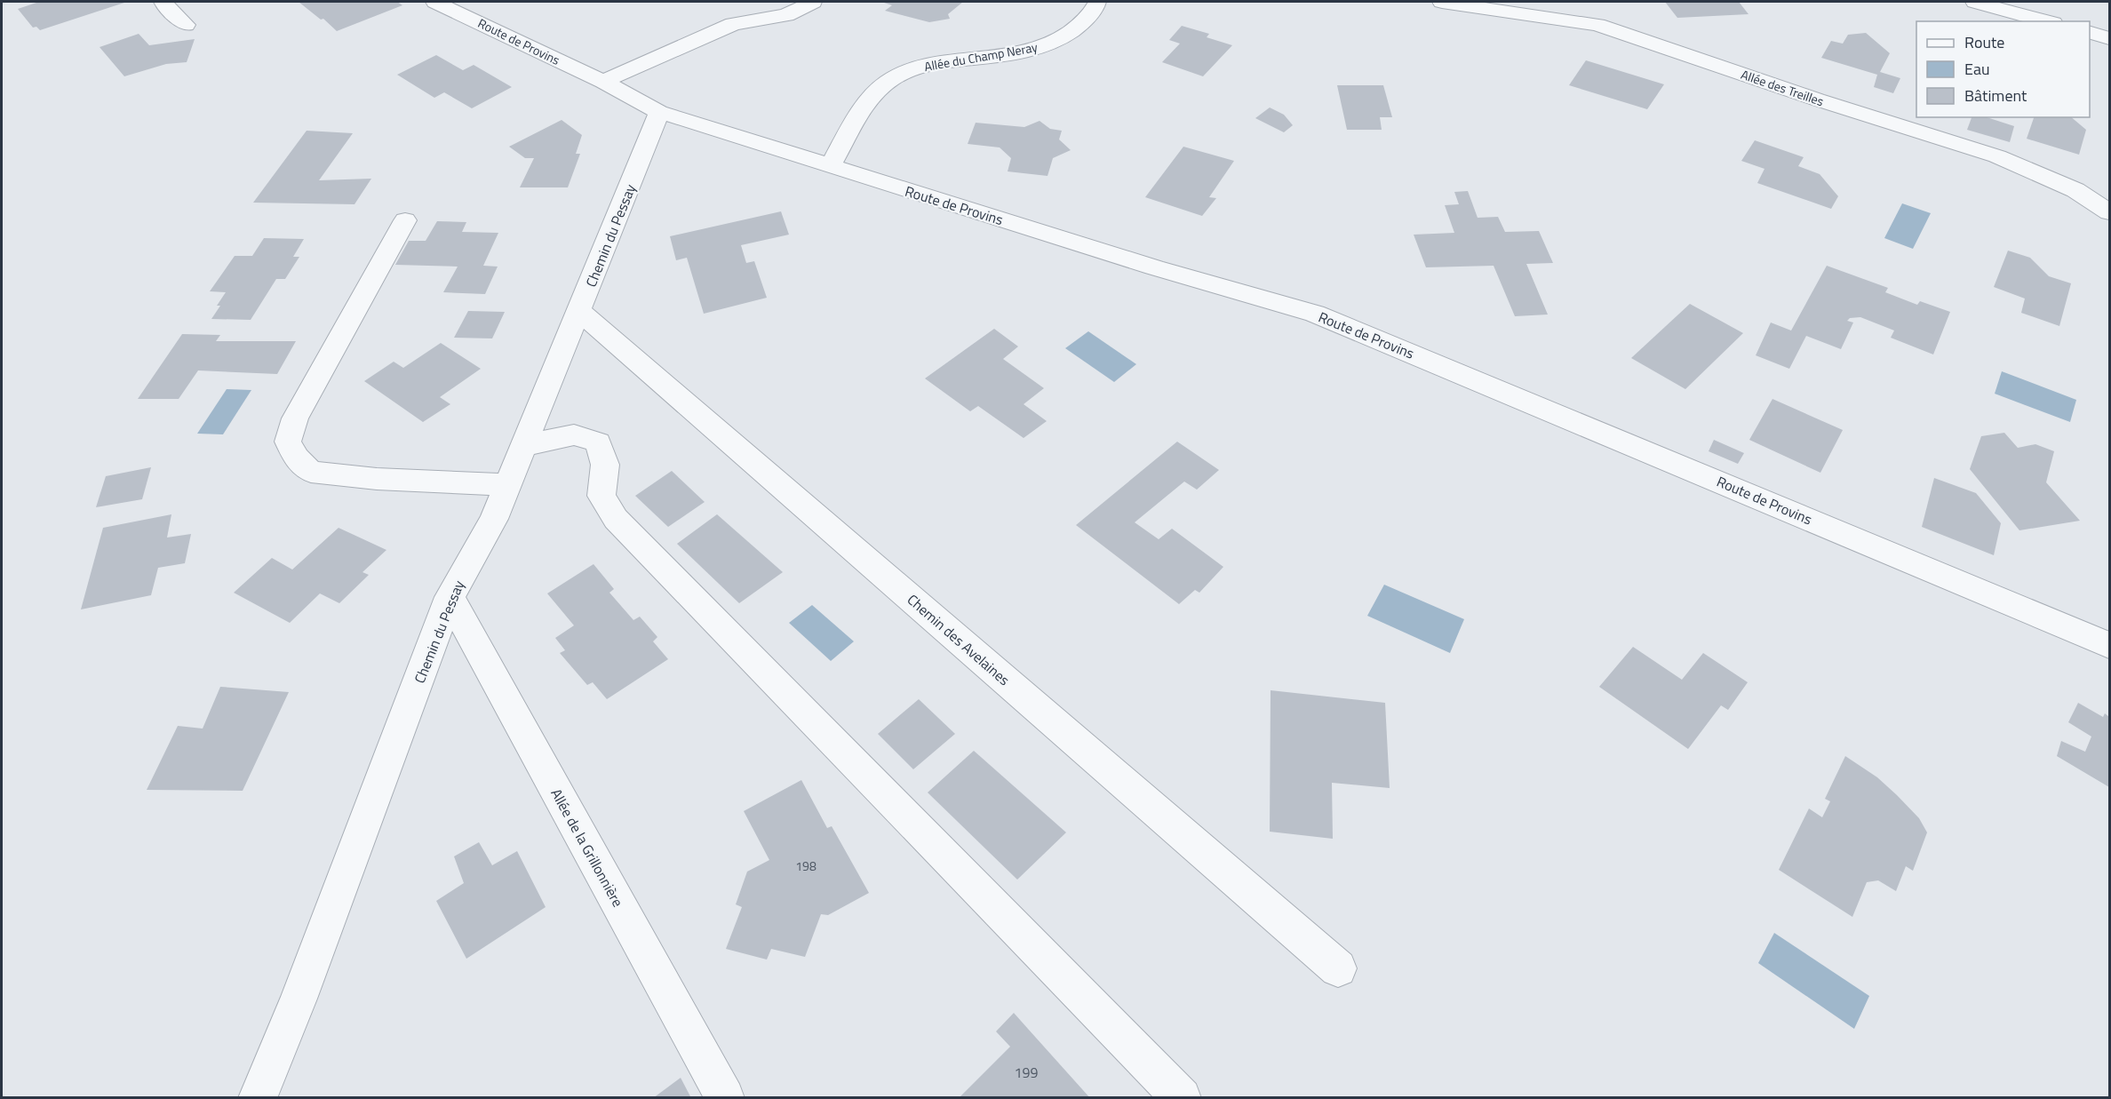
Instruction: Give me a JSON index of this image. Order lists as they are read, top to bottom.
{
  "streets": {
    "street": [
      "Route de Provins",
      "Allée du Champ Neray",
      "Allée des Treilles",
      "Chemin du Pessay",
      "Chemin des Avelaines",
      "Allée de la Grillonnière"
    ]
  },
  "crossings": [
    ["Route de Provins", "Allée du Champ Neray"],
    ["Route de Provins", "Chemin du Pessay"],
    ["Chemin du Pessay", "Chemin des Avelaines"],
    ["Chemin du Pessay", "Allée de la Grillonnière"]
  ],
  "house_numbers": ["198", "199"],
  "legend": ["Route", "Eau", "Bâtiment"]
}
